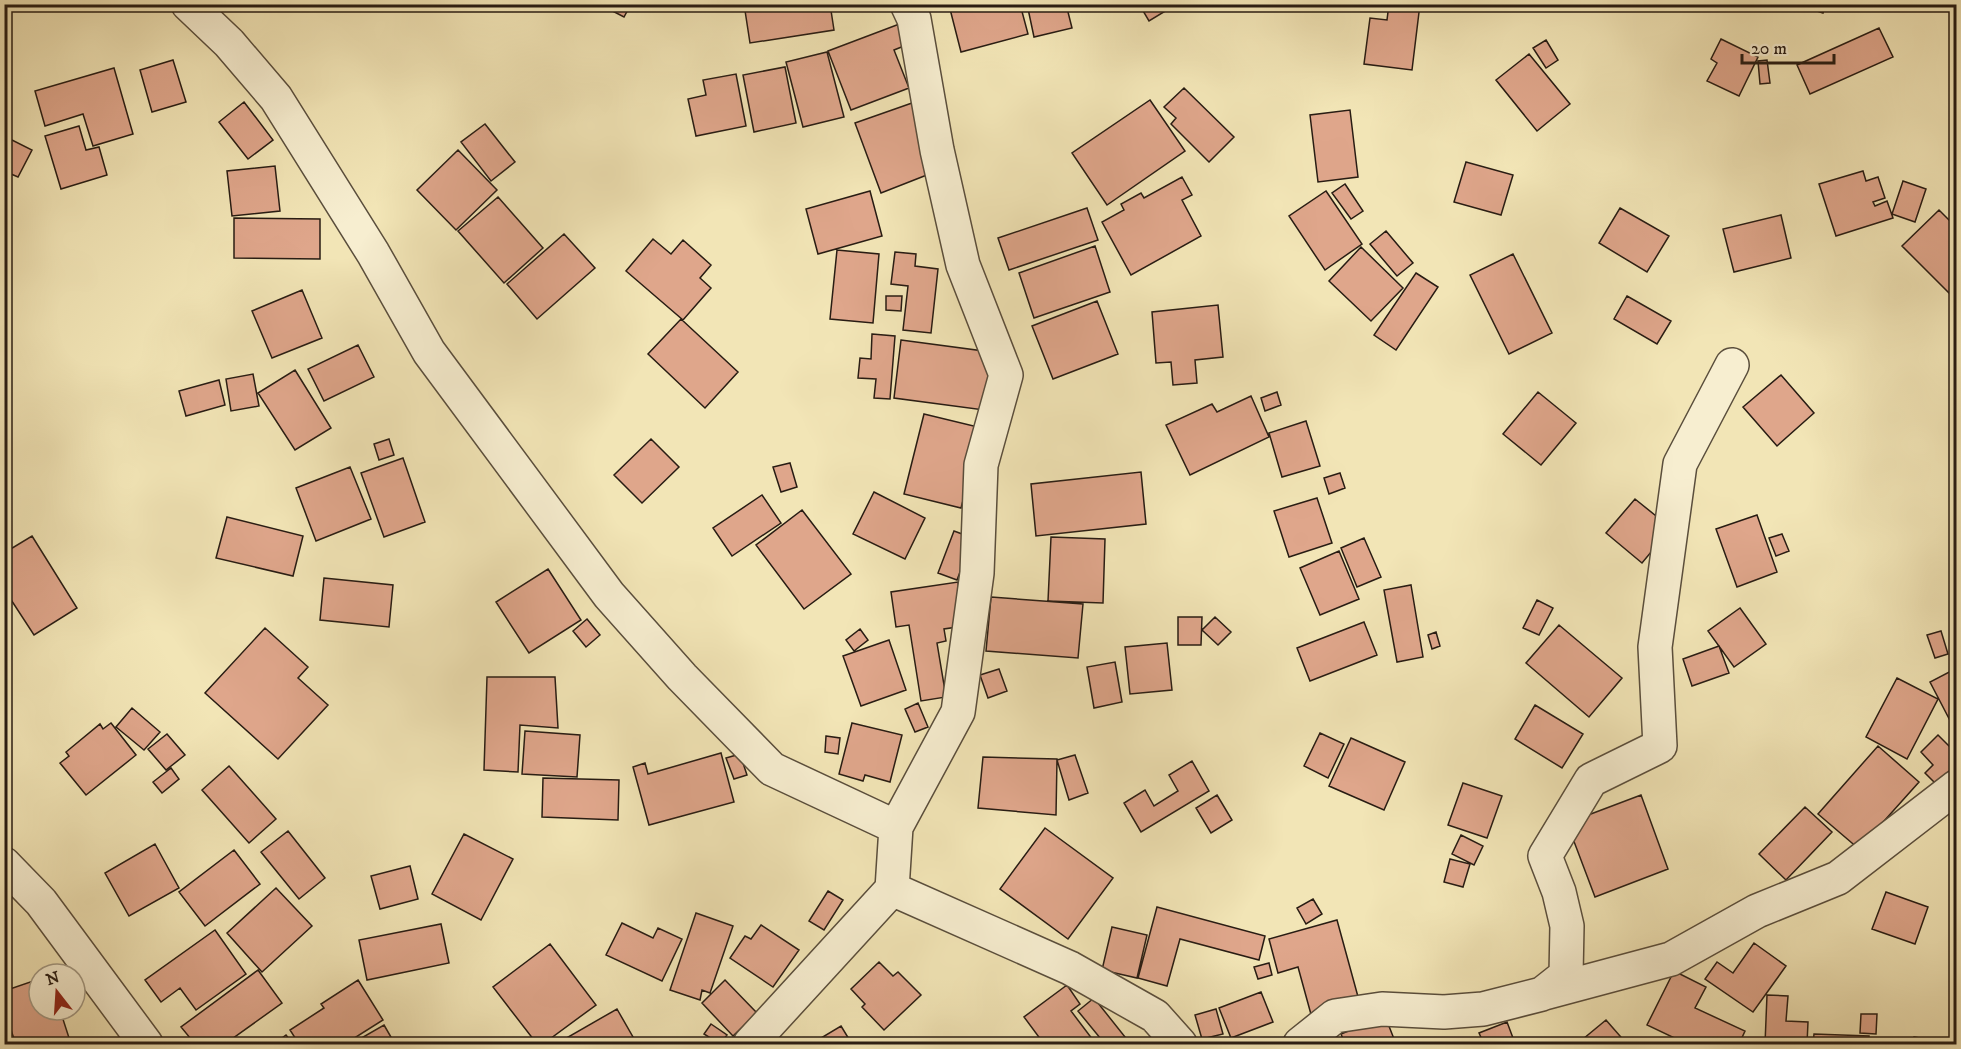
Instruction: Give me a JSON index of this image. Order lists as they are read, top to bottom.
{
  "scale_bar": "20 m",
  "north": "top"
}
